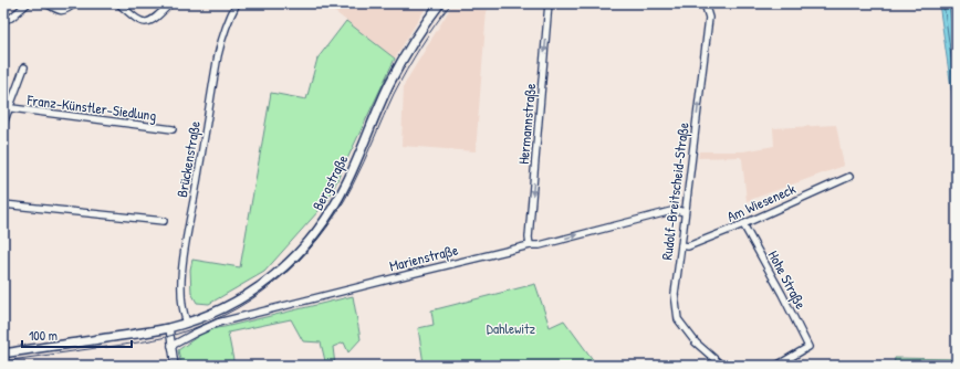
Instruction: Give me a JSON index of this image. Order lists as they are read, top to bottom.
{
  "streets": {
    "street": [
      "Franz-Künstler-Siedlung",
      "Hermannstraße",
      "Brückenstraße",
      "Bergstraße",
      "Rudolf-Breitscheid-Straße",
      "Am Wieseneck",
      "Marienstraße",
      "Hohe Straße"
    ]
  },
  "crossings": [
    ["Hermannstraße", "Marienstraße"],
    ["Brückenstraße", "Bergstraße"],
    ["Rudolf-Breitscheid-Straße", "Am Wieseneck"],
    ["Rudolf-Breitscheid-Straße", "Marienstraße"],
    ["Am Wieseneck", "Hohe Straße"]
  ],
  "one_way": ["Hermannstraße", "Rudolf-Breitscheid-Straße"],
  "parks": ["Dahlewitz"],
  "scale_bar": "100 m"
}
